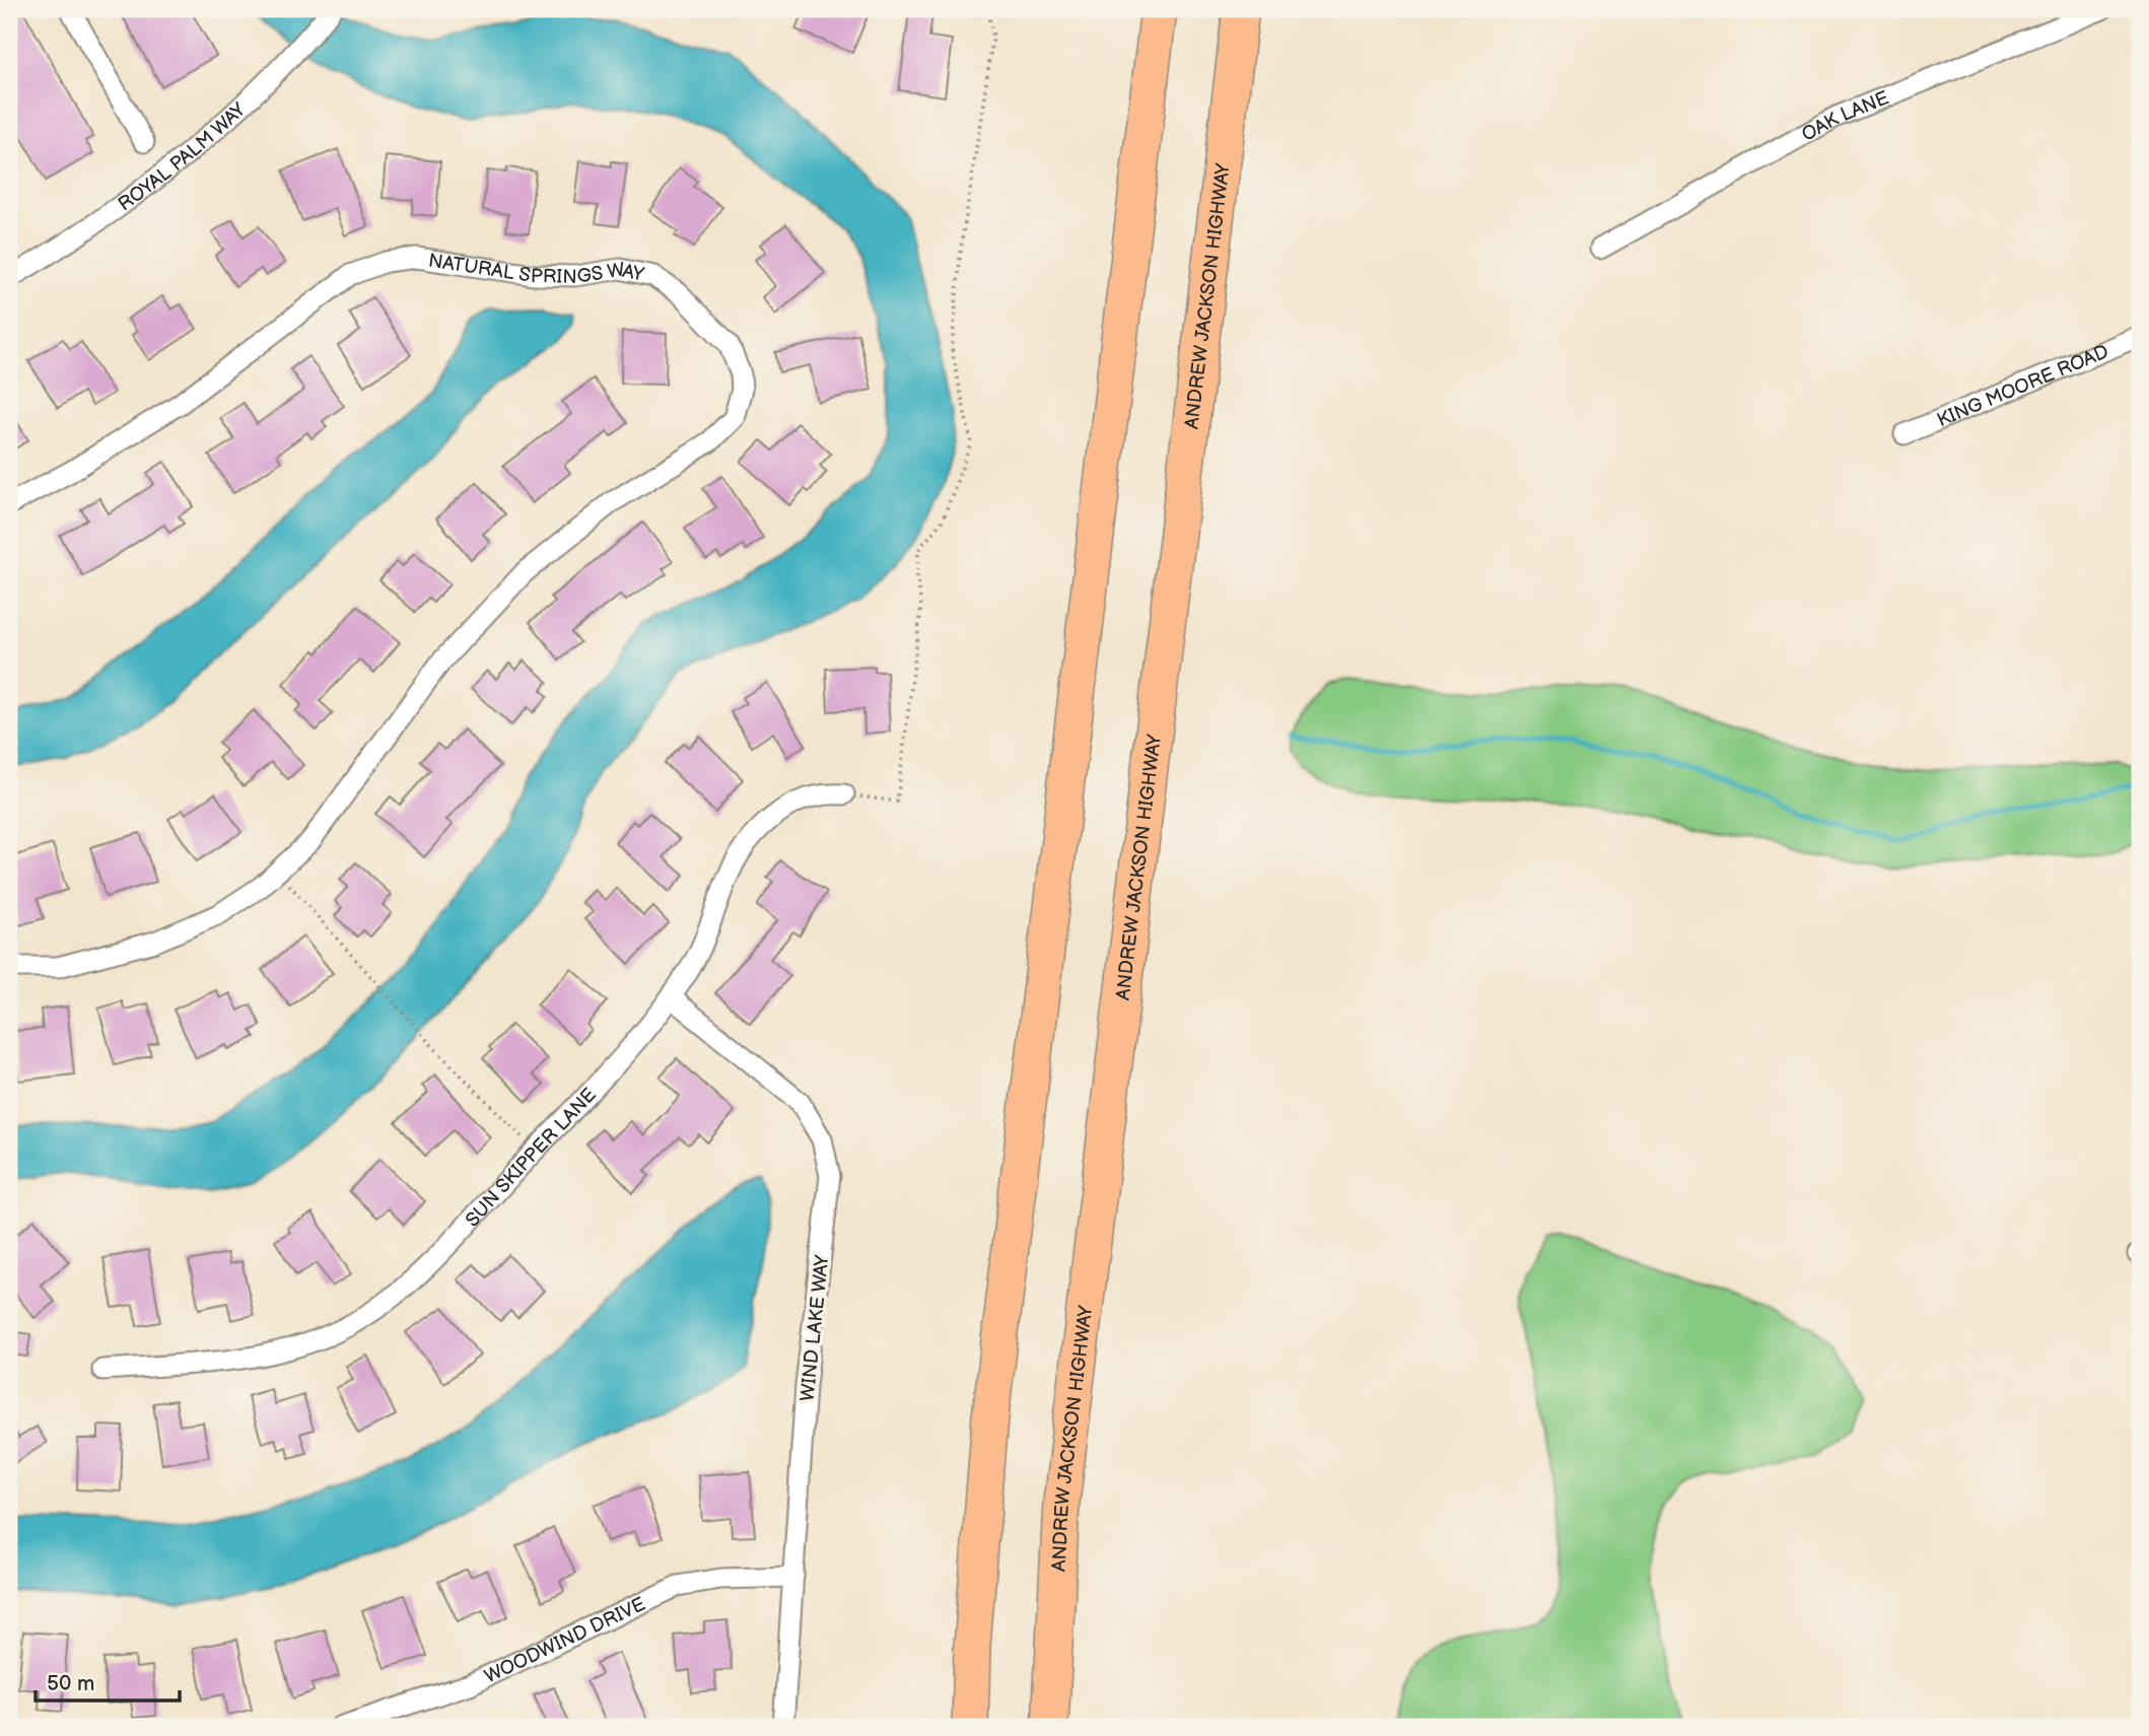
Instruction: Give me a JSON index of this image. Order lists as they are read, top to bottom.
{
  "streets": {
    "highway": ["ANDREW JACKSON HIGHWAY"],
    "street": [
      "OAK LANE",
      "ROYAL PALM WAY",
      "NATURAL SPRINGS WAY",
      "KING MOORE ROAD",
      "SUN SKIPPER LANE",
      "WIND LAKE WAY",
      "WOODWIND DRIVE"
    ]
  },
  "crossings": [
    ["SUN SKIPPER LANE", "WIND LAKE WAY"],
    ["WIND LAKE WAY", "WOODWIND DRIVE"]
  ],
  "scale_bar": "50 m"
}
